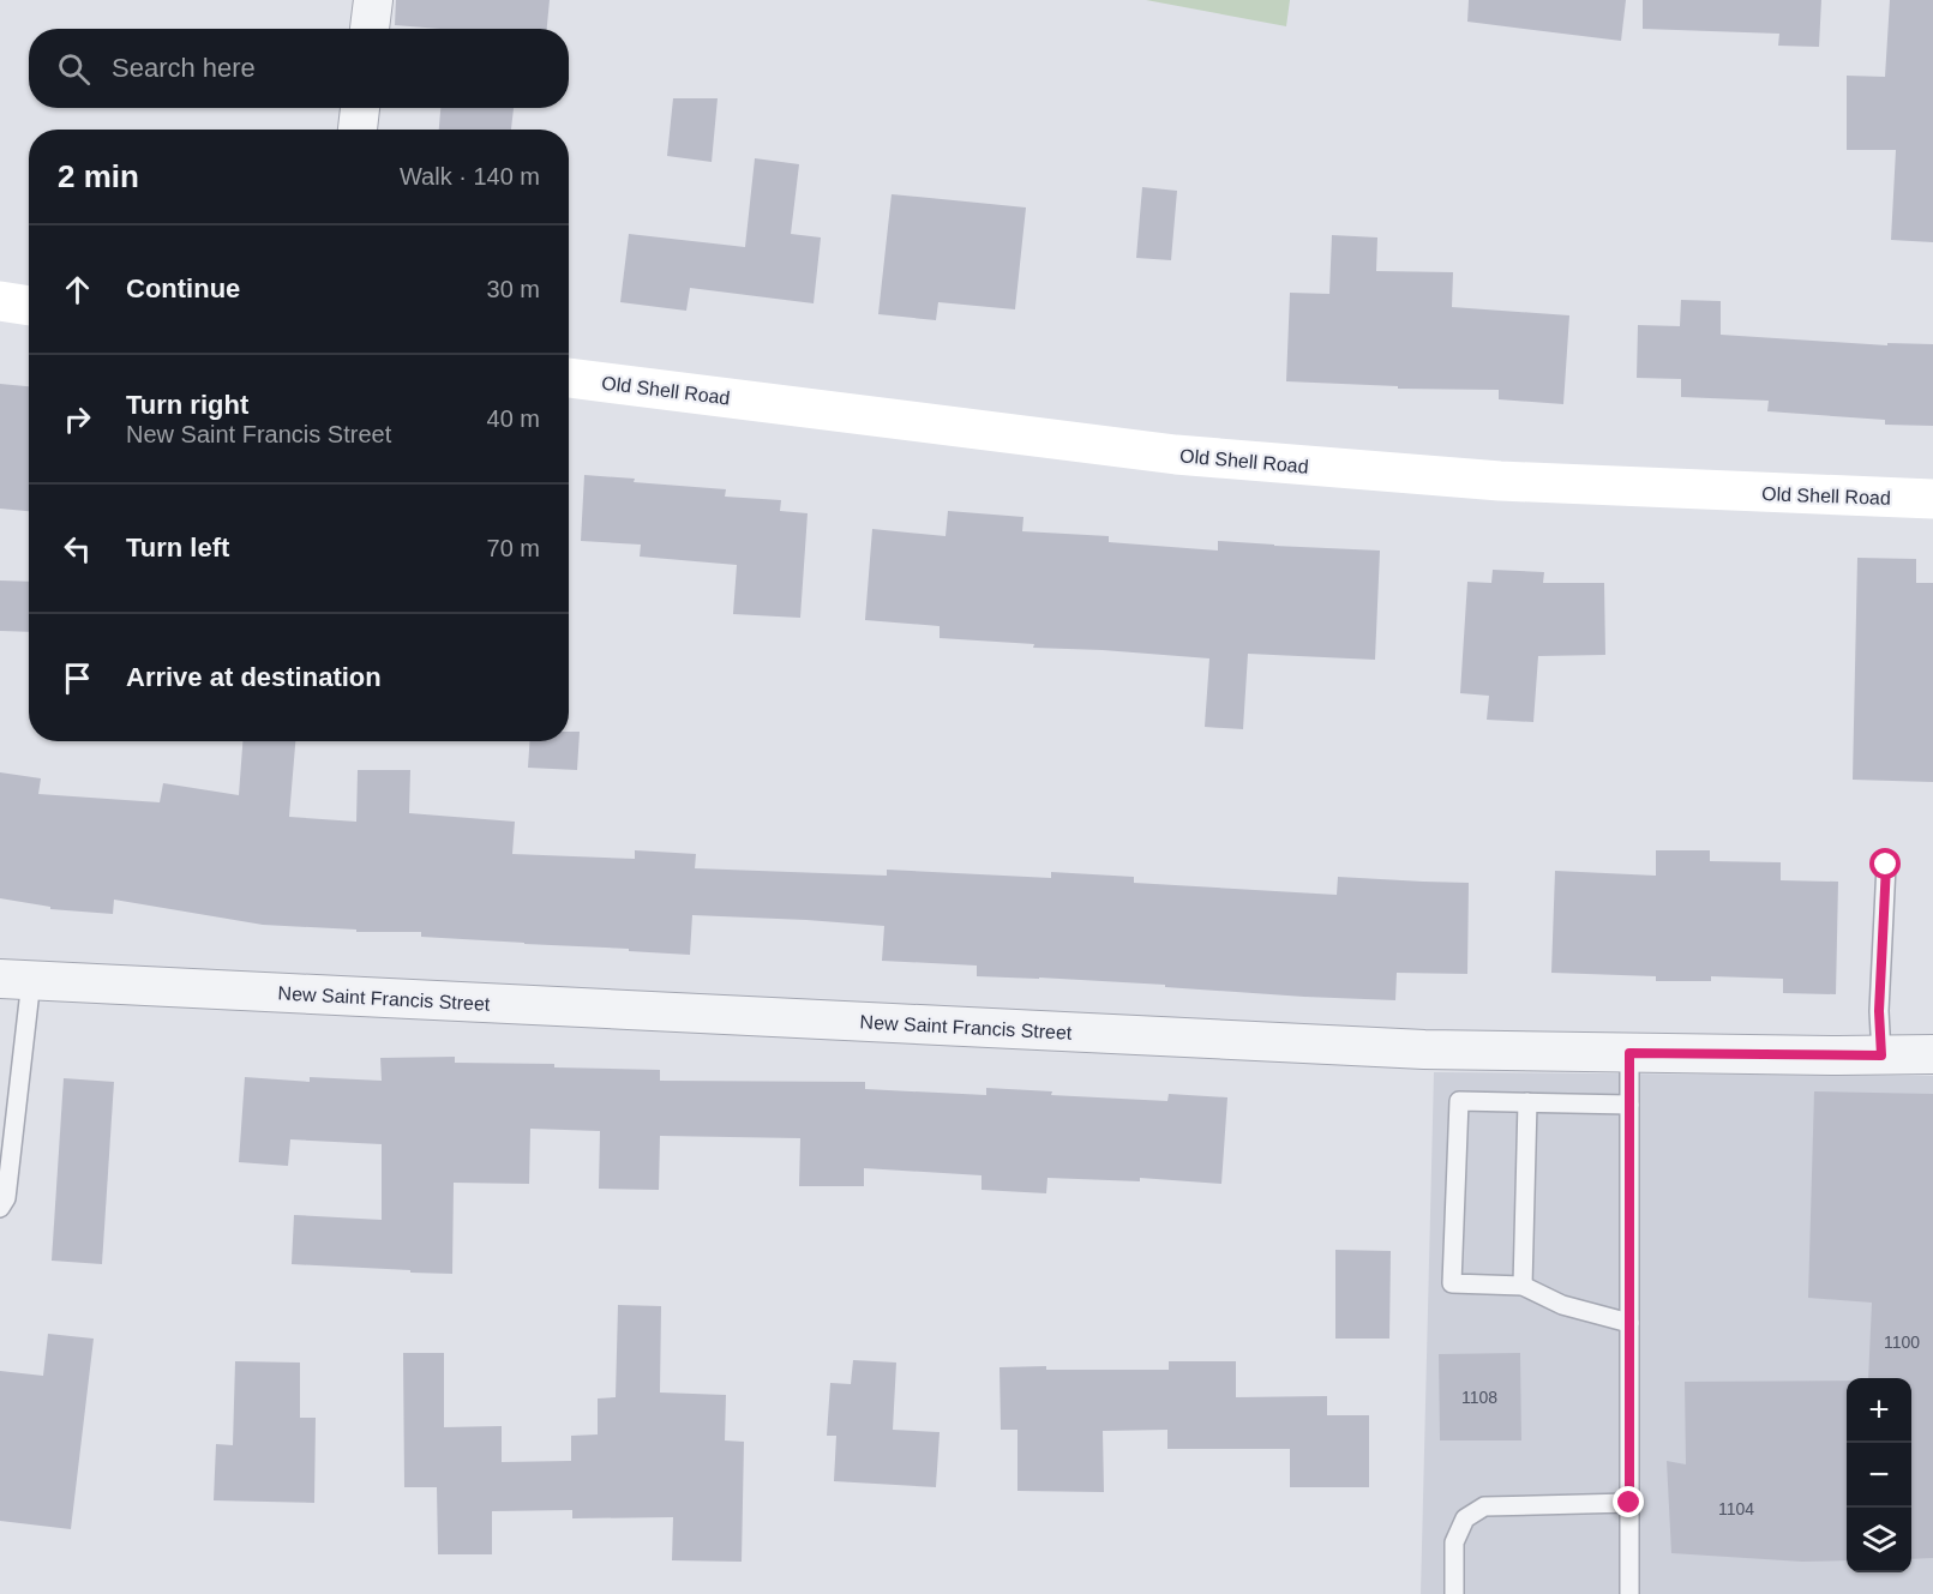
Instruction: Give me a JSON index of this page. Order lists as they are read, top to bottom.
{
  "streets": {
    "street": ["Old Shell Road", "New Saint Francis Street"]
  },
  "house_numbers": ["1100", "1108", "1104"],
  "page": {
    "search": "Search here",
    "heading": ["2 min", "Walk · 140 m"],
    "list": [
      ["Continue", "30 m"],
      ["Turn right", "New Saint Francis Street", "40 m"],
      ["Turn left", "70 m"],
      "Arrive at destination"
    ],
    "map_buttons": ["+", "−"]
  }
}
